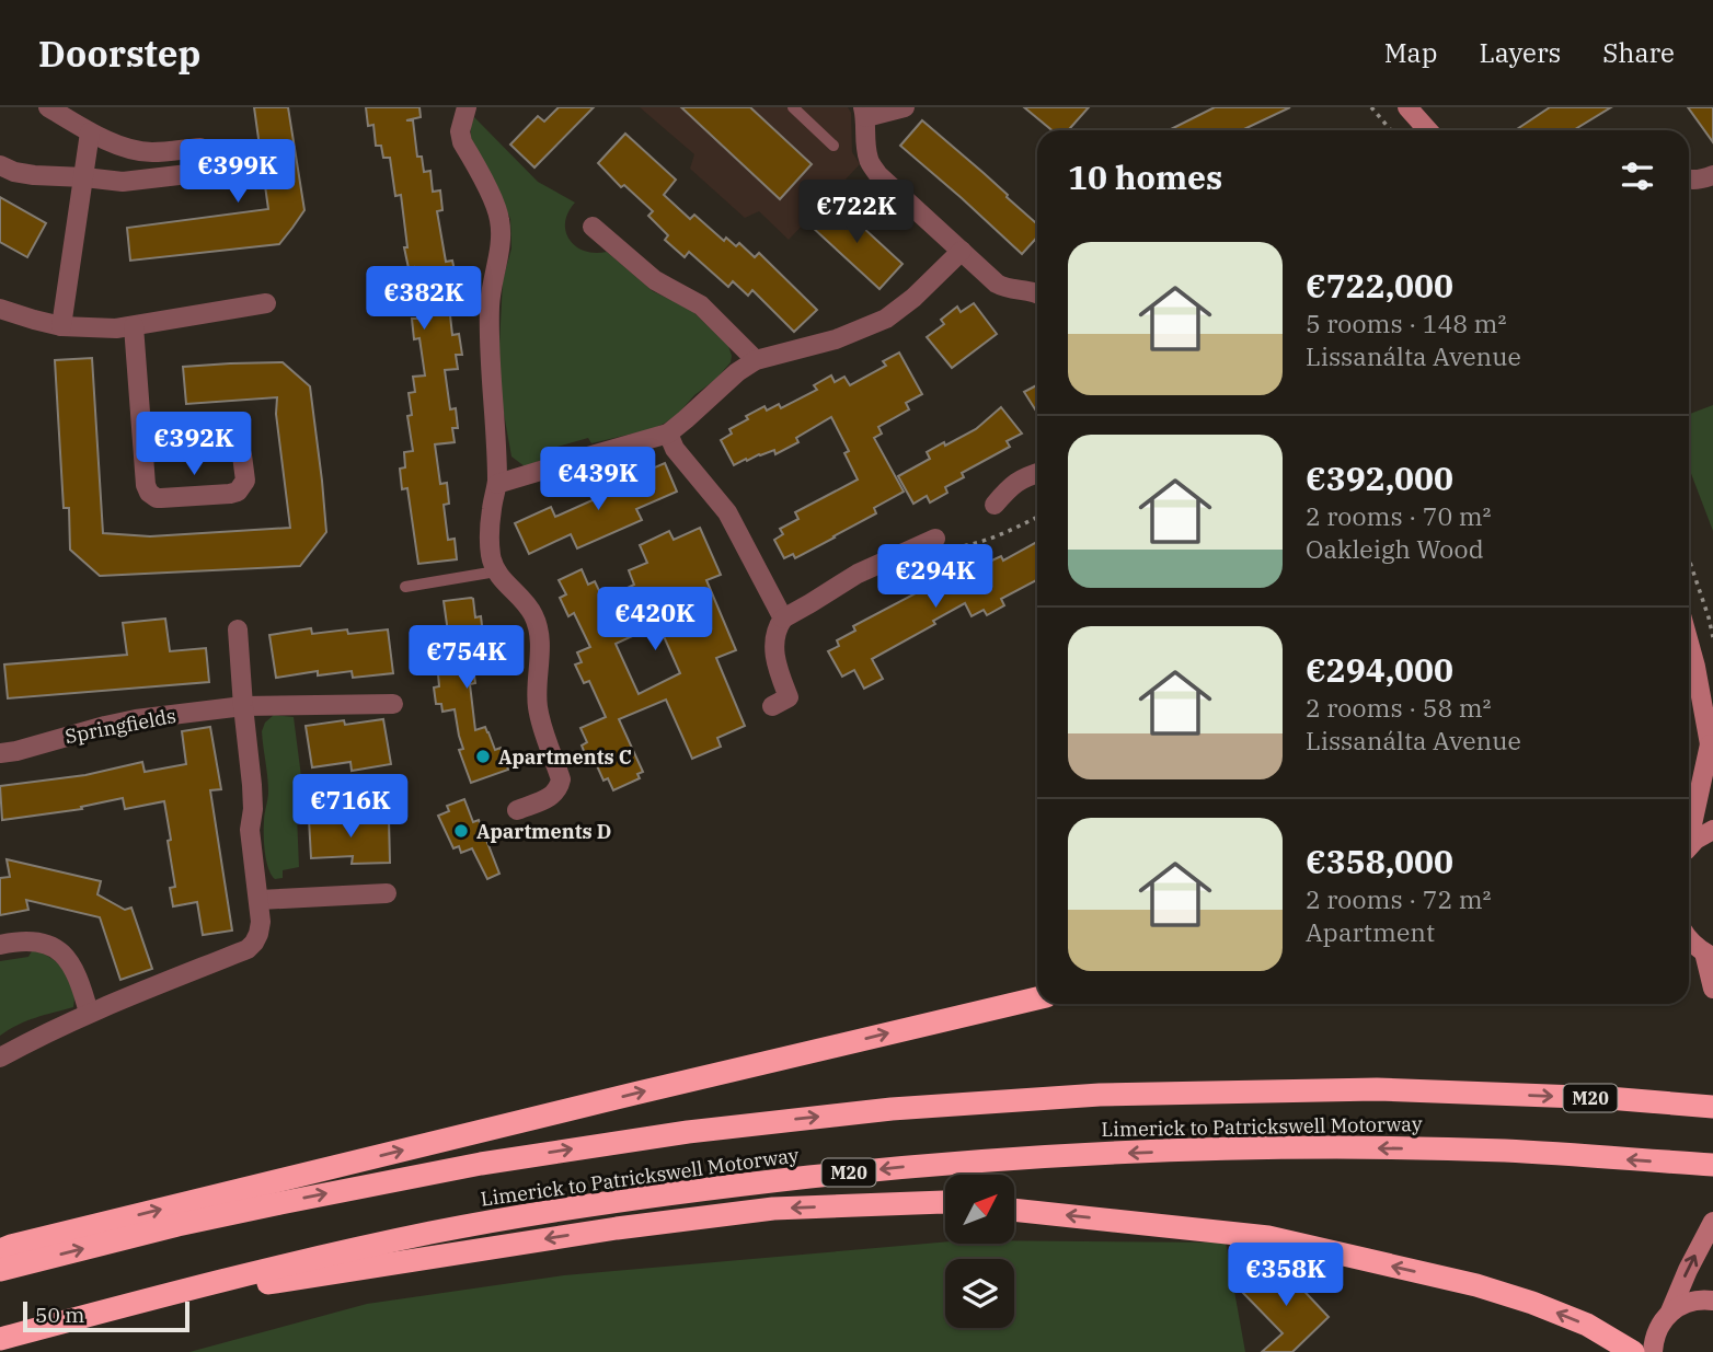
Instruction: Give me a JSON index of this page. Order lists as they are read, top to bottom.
{
  "streets": {
    "highway": ["M20", "Limerick to Patrickswell Motorway"],
    "street": ["Springfields"]
  },
  "crossings": [
    ["M20", "Limerick to Patrickswell Motorway"]
  ],
  "places": ["Apartments C", "Apartments D"],
  "scale_bar": "50 m",
  "north": "top right",
  "page": {
    "header": "Doorstep",
    "nav": ["Map", "Layers", "Share"],
    "heading": "10 homes",
    "price": [
      "€399K",
      "€722K",
      "€382K",
      "€392K",
      "€439K",
      "€294K",
      "€420K",
      "€754K",
      "€716K",
      "€358K"
    ],
    "list": [
      {
        "name": "€722,000",
        "note": "5 rooms · 148 m² · Lissanálta Avenue"
      },
      {
        "name": "€392,000",
        "note": "2 rooms · 70 m² · Oakleigh Wood"
      },
      {
        "name": "€294,000",
        "note": "2 rooms · 58 m² · Lissanálta Avenue"
      },
      {
        "name": "€358,000",
        "note": "2 rooms · 72 m² · Apartment"
      }
    ],
    "scale": "50 m"
  }
}
